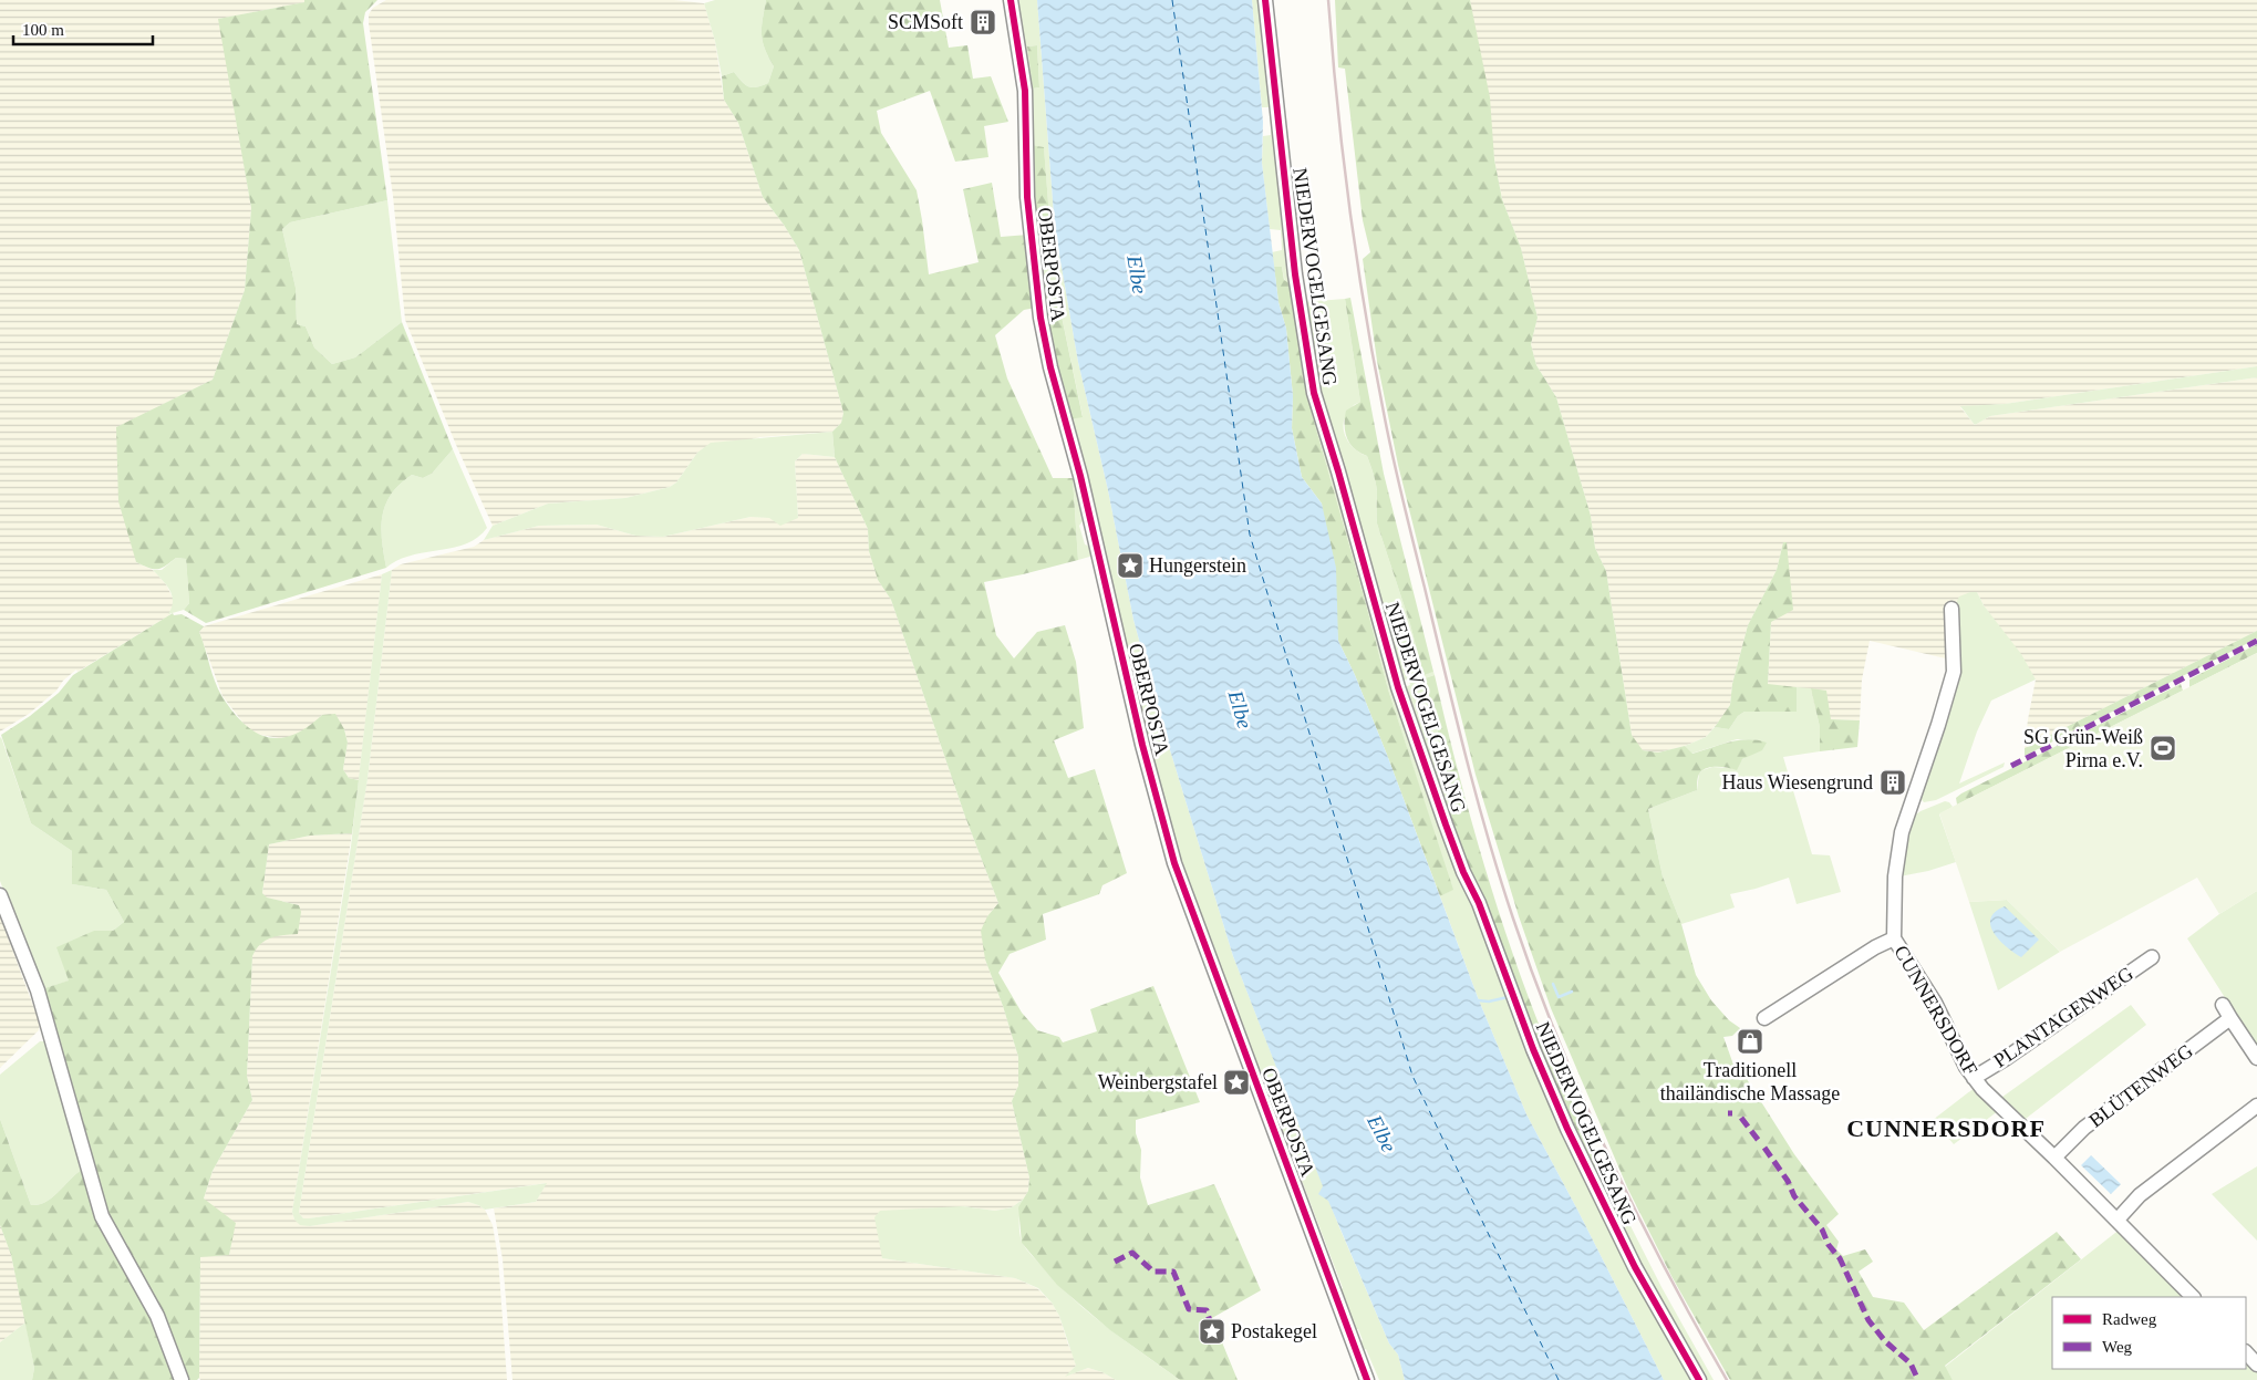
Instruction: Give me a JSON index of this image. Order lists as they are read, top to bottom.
{
  "streets": {
    "street": [
      "OBERPOSTA",
      "NIEDERVOGELGESANG",
      "CUNNERSDORF",
      "PLANTAGENWEG",
      "BLÜTENWEG"
    ]
  },
  "crossings": [
    ["CUNNERSDORF", "PLANTAGENWEG"],
    ["CUNNERSDORF", "BLÜTENWEG"]
  ],
  "districts": ["CUNNERSDORF"],
  "water": ["Elbe"],
  "places": {
    "building": ["SCMSoft", "Haus Wiesengrund"],
    "place": ["Hungerstein", "Weinbergstafel", "Postakegel"],
    "sports": ["SG Grün-Weiß Pirna e.V."],
    "shop": ["Traditionell thailändische Massage"]
  },
  "legend": ["Radweg", "Weg"],
  "scale_bar": "100 m"
}
